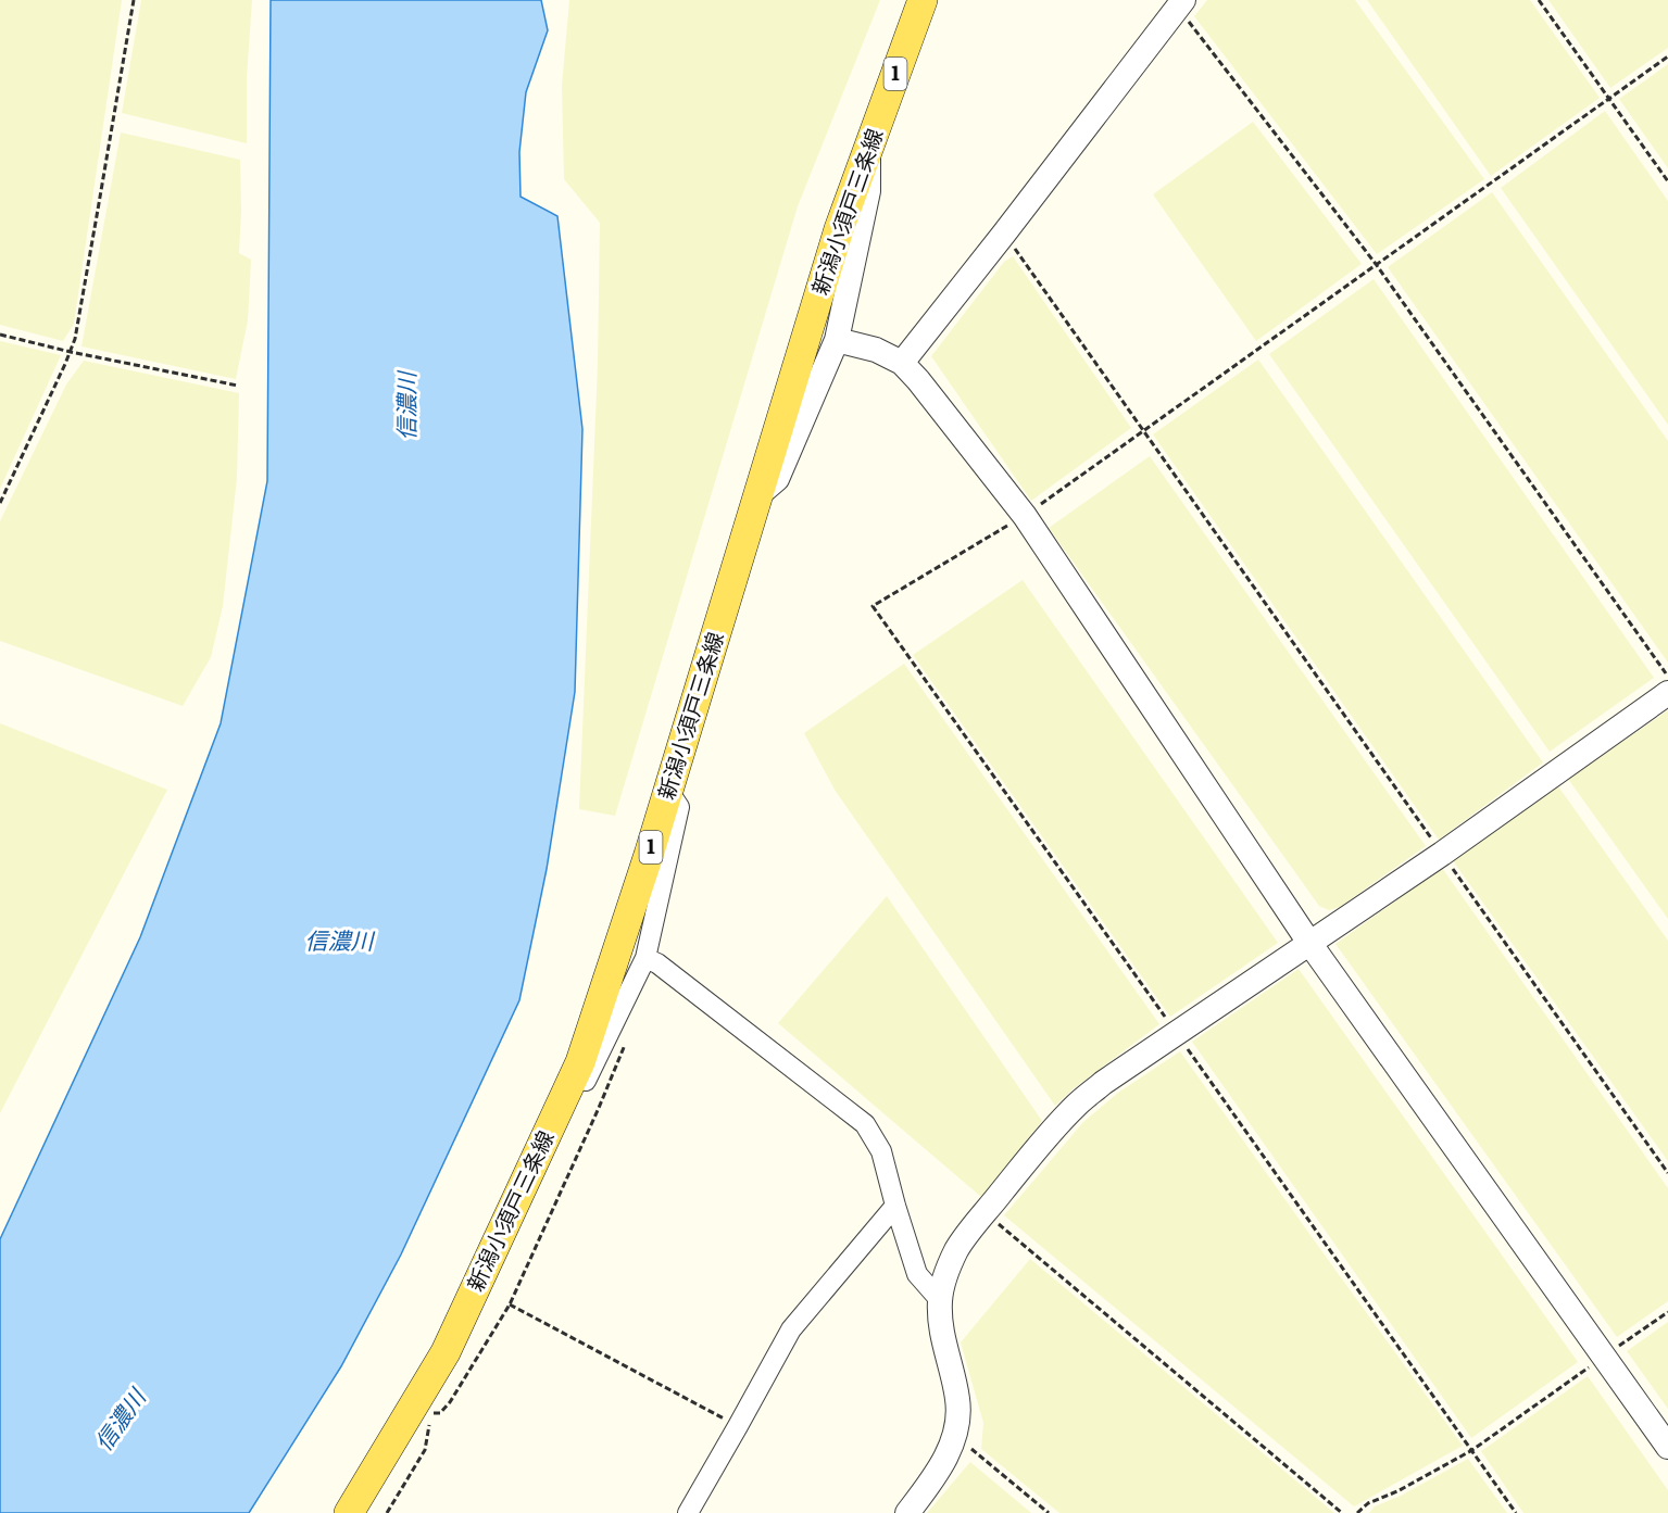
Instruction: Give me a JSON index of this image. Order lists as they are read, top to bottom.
{
  "streets": {
    "main road": ["1", "新潟小須戸三条線"]
  },
  "water": ["信濃川"]
}
